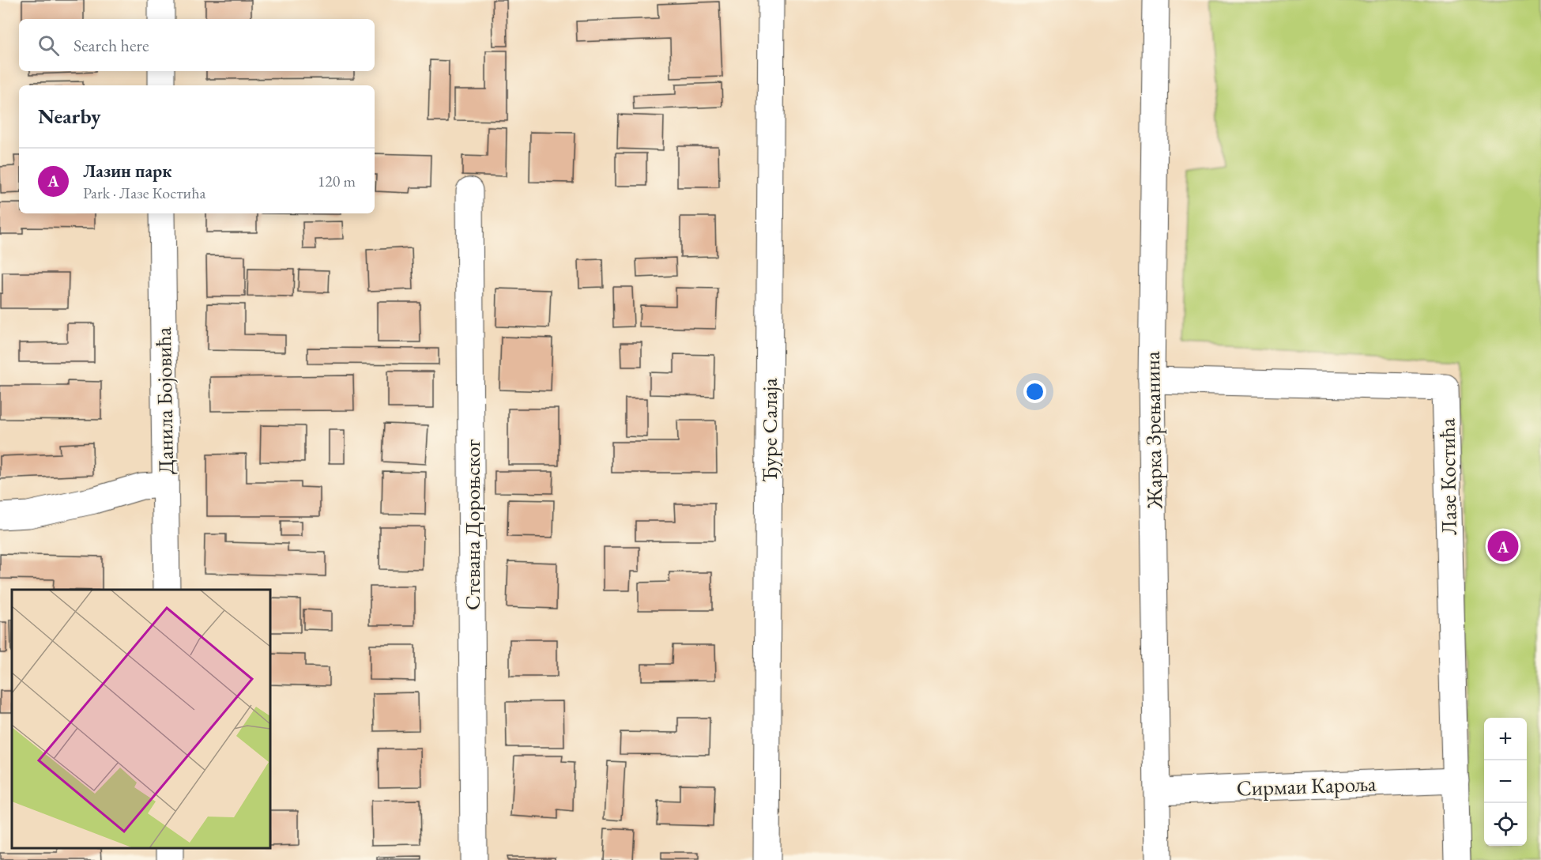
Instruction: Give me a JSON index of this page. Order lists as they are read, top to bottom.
{
  "streets": {
    "street": [
      "Данила Бојовића",
      "Ђуре Салаја",
      "Жарка Зрењанина",
      "Лазе Костића",
      "Стевана Дороњског",
      "Сирмаи Кароља"
    ]
  },
  "crossings": [
    ["Жарка Зрењанина", "Лазе Костића"],
    ["Жарка Зрењанина", "Сирмаи Кароља"],
    ["Лазе Костића", "Сирмаи Кароља"]
  ],
  "page": {
    "search": "Search here",
    "heading": "Nearby",
    "list": [
      {
        "mark": "A",
        "name": "Лазин парк",
        "note": "Park · Лазе Костића",
        "value": "120 m"
      }
    ],
    "pins": "A",
    "map_buttons": ["+", "−"]
  }
}
